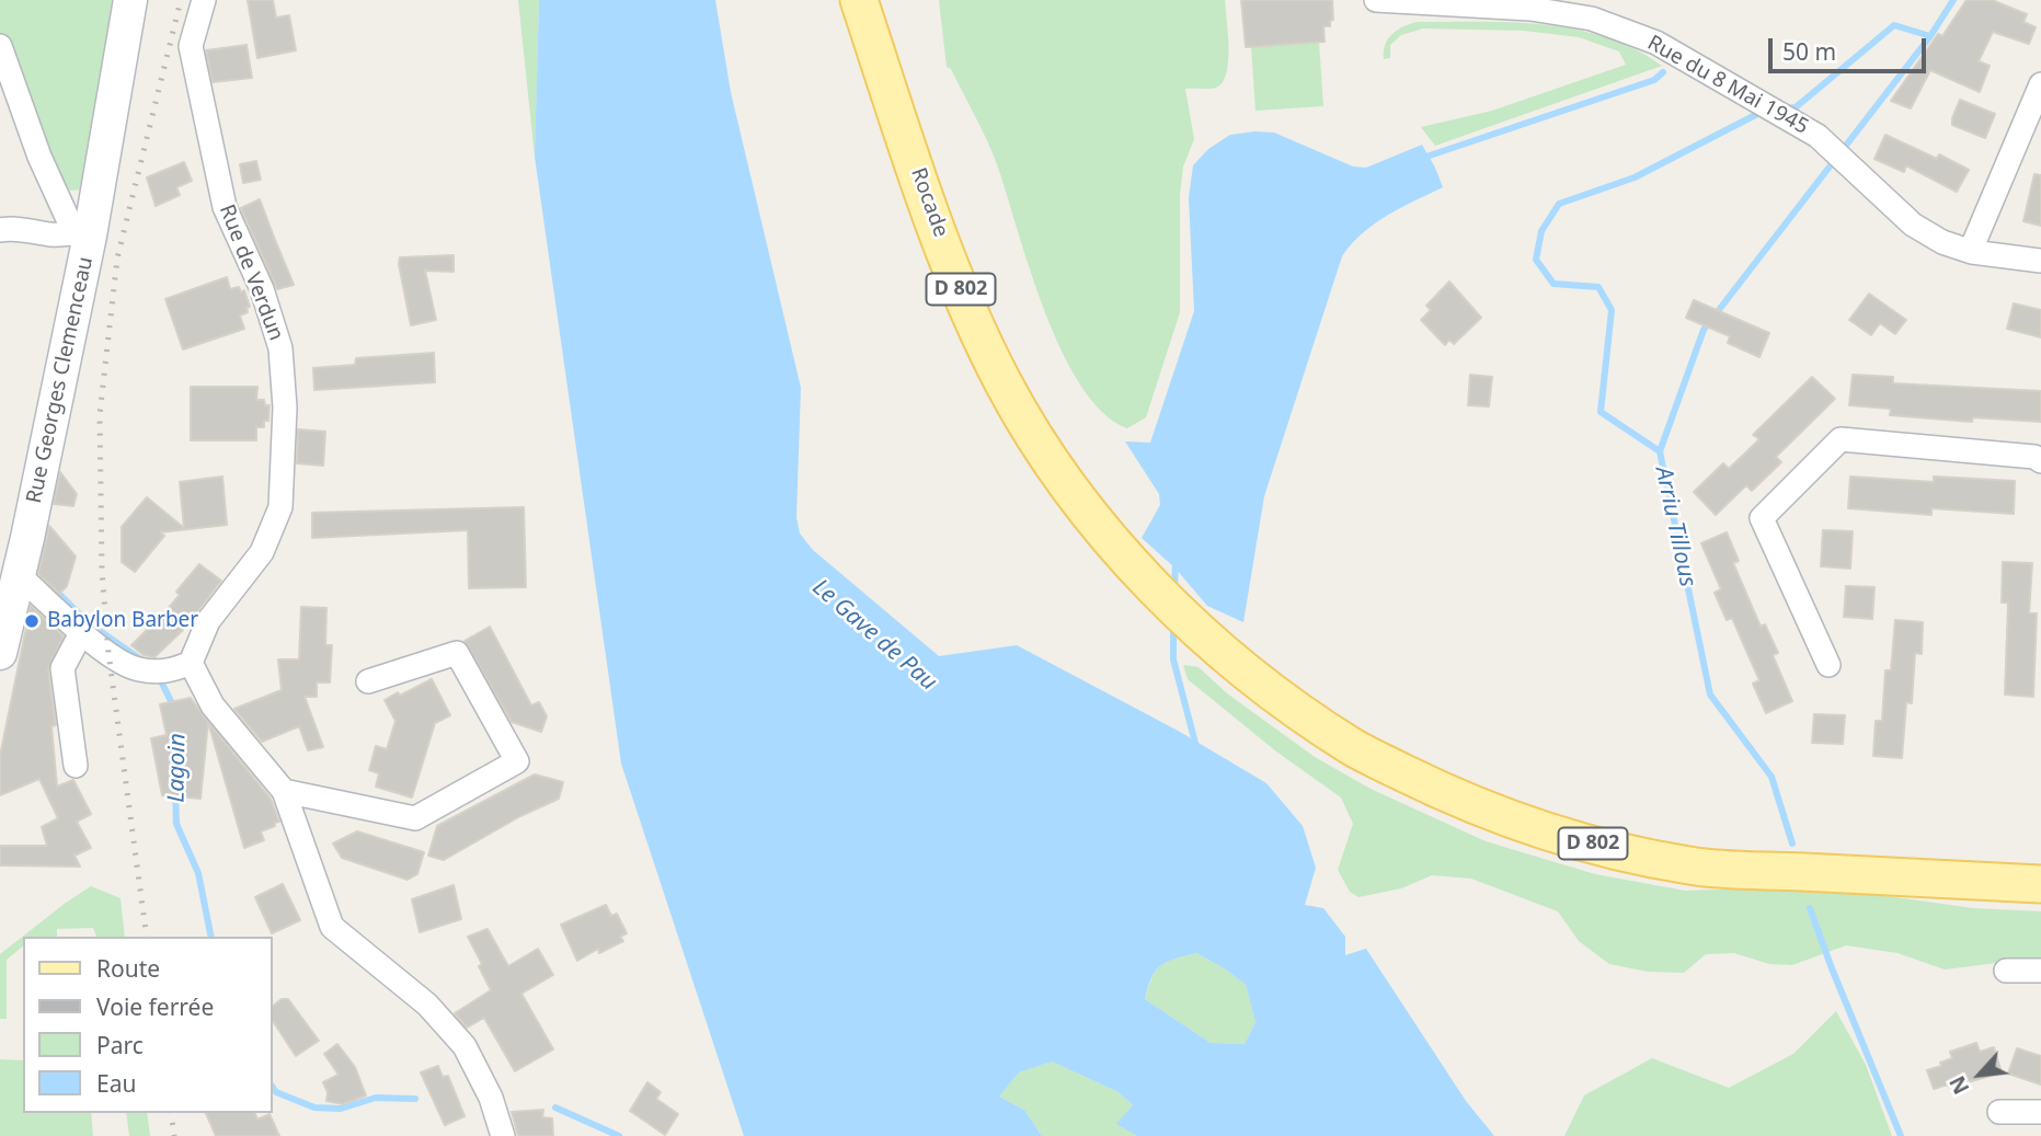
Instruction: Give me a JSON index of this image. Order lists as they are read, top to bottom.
{
  "streets": {
    "main road": ["Rocade", "D 802", "Rue Georges Clemenceau"],
    "street": ["Rue du 8 Mai 1945", "Rue de Verdun"]
  },
  "water": ["Arriu Tillous", "Le Gave de Pau", "Lagoin"],
  "places": ["Babylon Barber"],
  "legend": [
    "Route",
    "Voie ferrée",
    "Parc",
    "Eau"
  ],
  "scale_bar": "50 m",
  "north": "bottom left"
}
